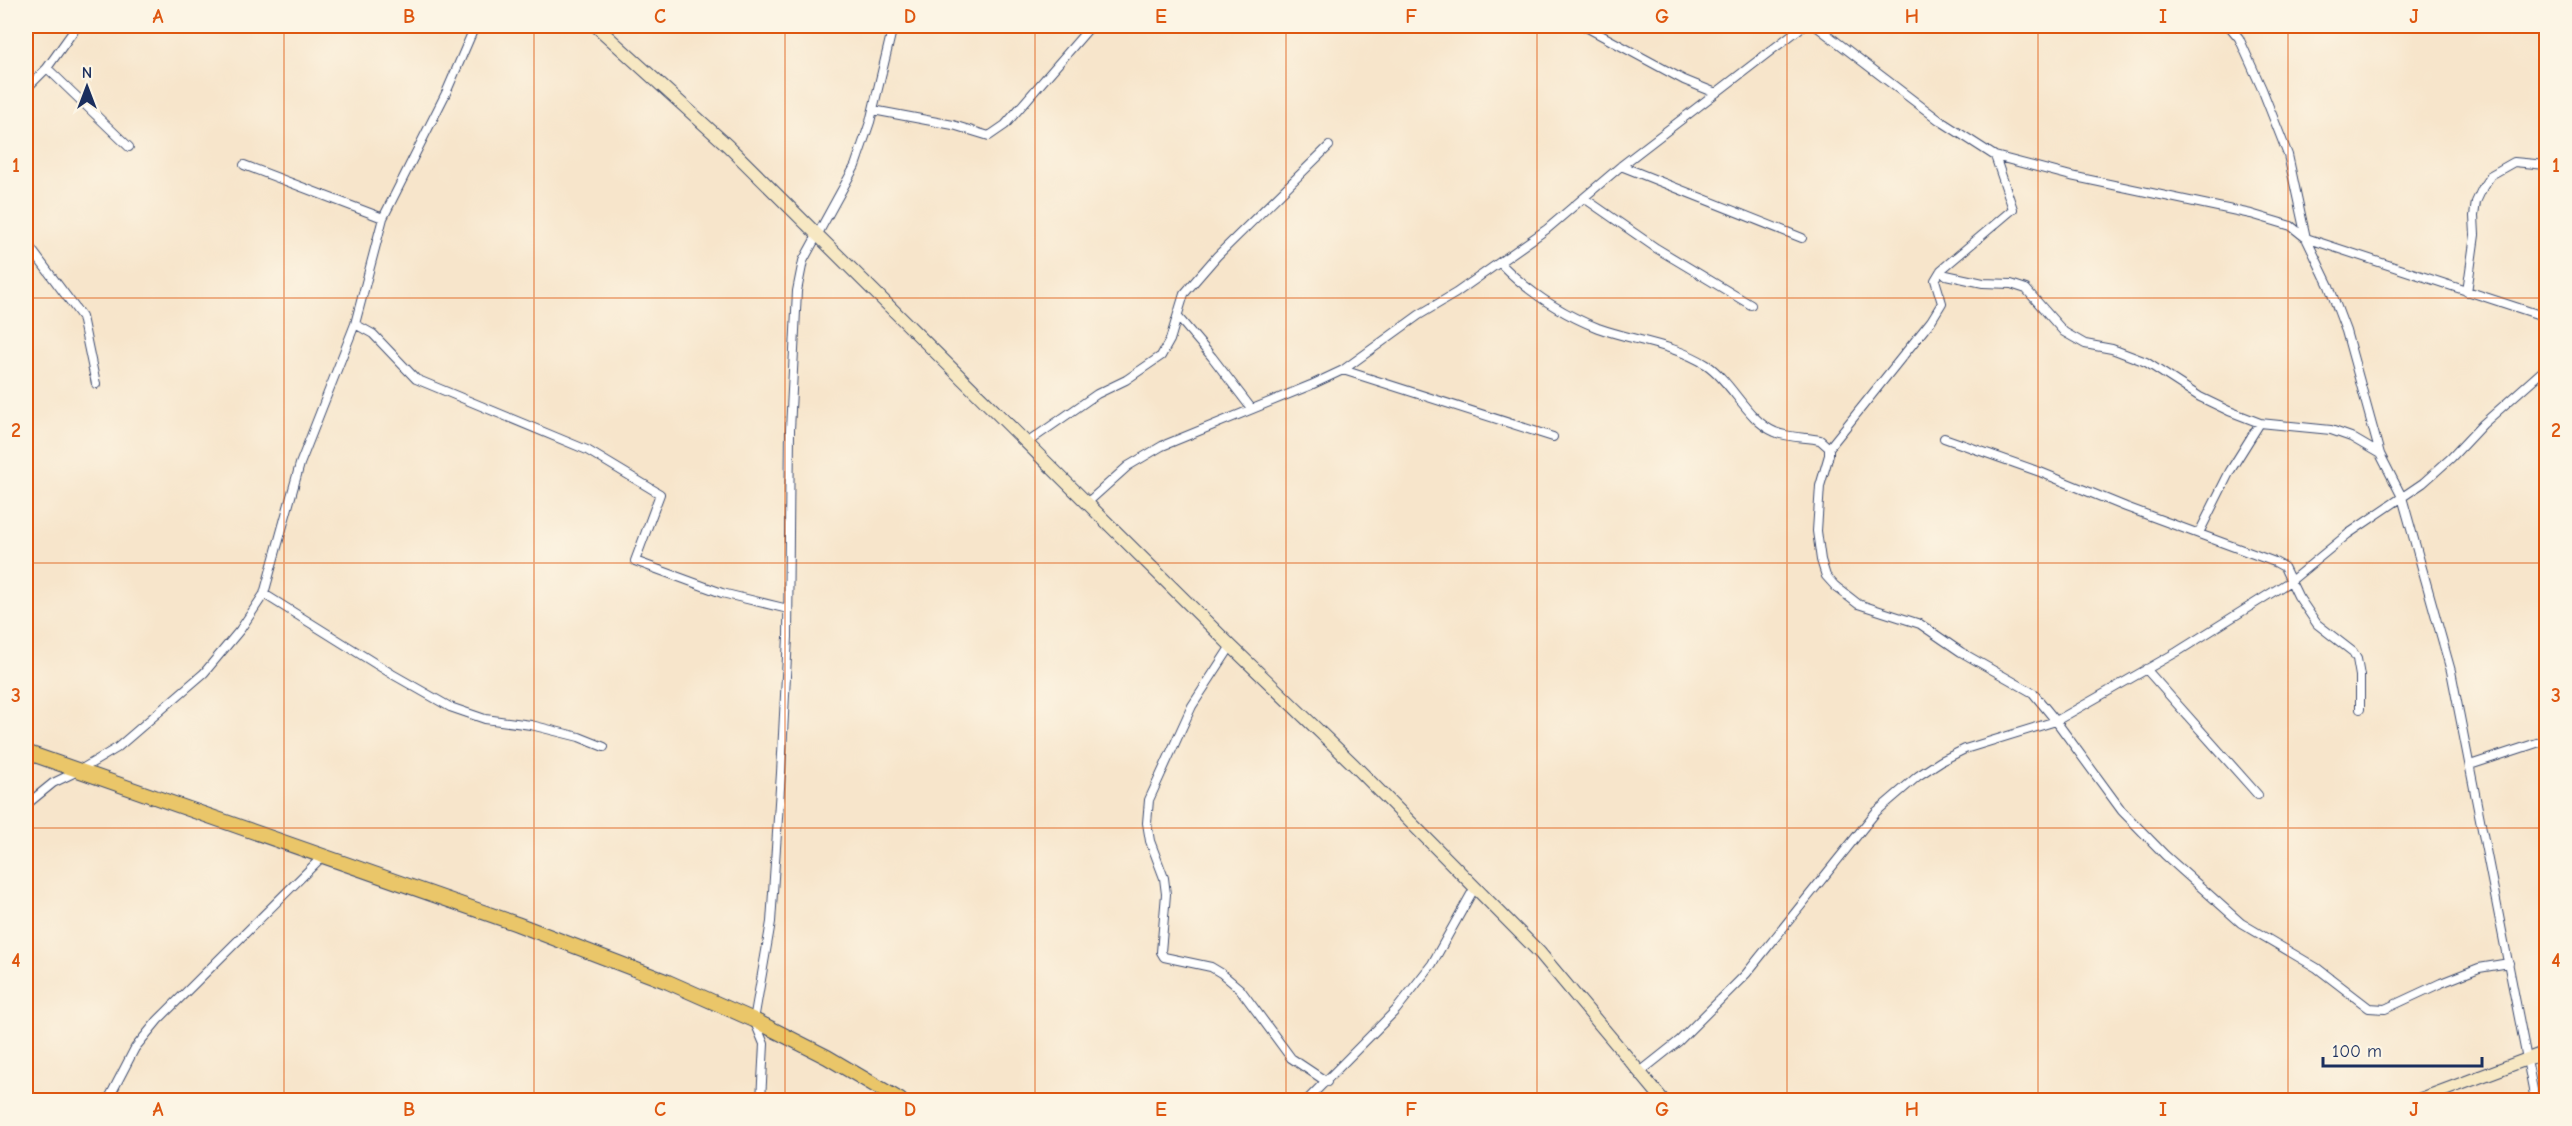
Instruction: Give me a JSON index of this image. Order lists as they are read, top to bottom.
{
  "scale_bar": "100 m",
  "north": "top",
  "grid": {
    "columns": [
      "A",
      "B",
      "C",
      "D",
      "E",
      "F",
      "G",
      "H",
      "I",
      "J"
    ],
    "rows": [
      "1",
      "2",
      "3",
      "4"
    ]
  }
}
